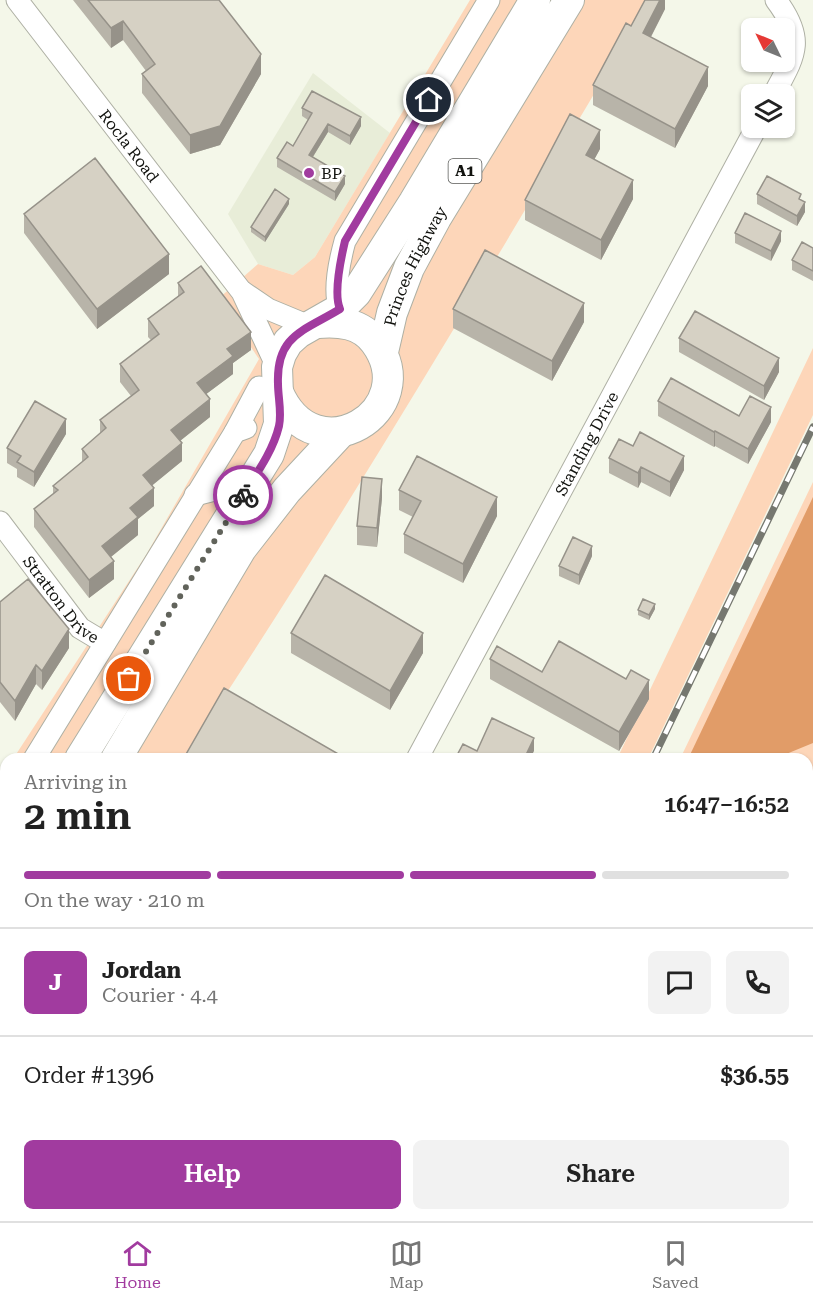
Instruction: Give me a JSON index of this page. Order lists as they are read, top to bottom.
{
  "streets": {
    "highway": ["A1", "Princes Highway"],
    "street": ["Rocla Road", "Standing Drive", "Stratton Drive"]
  },
  "crossings": [
    ["Rocla Road", "Princes Highway"]
  ],
  "places": ["BP"],
  "north": "top left",
  "page": {
    "heading": ["2 min", "Arriving in", "16:47–16:52"],
    "panel": [
      "Jordan",
      "Courier · 4.4",
      "Order #1396",
      "$36.55"
    ],
    "bar": "On the way · 210 m",
    "round": "J",
    "buttons": ["Help", "Share"],
    "tabs": ["Home", "Map", "Saved"]
  }
}
